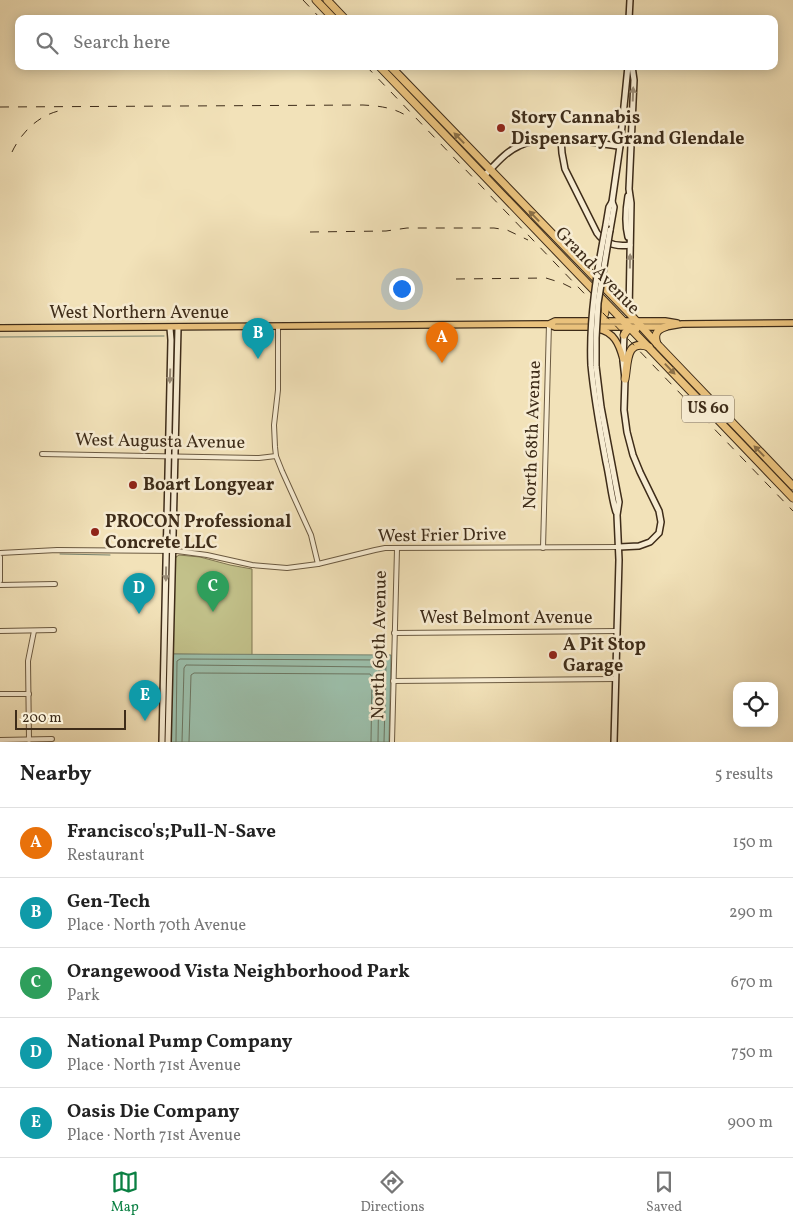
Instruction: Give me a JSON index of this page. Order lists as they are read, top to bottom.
{
  "streets": {
    "highway": ["Grand Avenue", "US 60"],
    "main road": ["West Northern Avenue"],
    "street": [
      "North 68th Avenue",
      "West Augusta Avenue",
      "West Frier Drive",
      "West Belmont Avenue",
      "North 69th Avenue"
    ]
  },
  "crossings": [
    ["Grand Avenue", "West Northern Avenue"],
    ["West Northern Avenue", "North 68th Avenue"],
    ["North 68th Avenue", "West Frier Drive"],
    ["West Frier Drive", "North 69th Avenue"],
    ["West Belmont Avenue", "North 69th Avenue"]
  ],
  "places": [
    "Story Cannabis Dispensary Grand Glendale",
    "Boart Longyear",
    "PROCON Professional Concrete LLC",
    "A Pit Stop Garage"
  ],
  "scale_bar": "200 m",
  "page": {
    "search": "Search here",
    "pins": [
      "B",
      "A",
      "C",
      "D",
      "E"
    ],
    "scale": "200 m",
    "heading": ["Nearby", "5 results"],
    "list": [
      {
        "mark": "A",
        "name": "Francisco's;Pull-N-Save",
        "note": "Restaurant",
        "value": "150 m"
      },
      {
        "mark": "B",
        "name": "Gen-Tech",
        "note": "Place · North 70th Avenue",
        "value": "290 m"
      },
      {
        "mark": "C",
        "name": "Orangewood Vista Neighborhood Park",
        "note": "Park",
        "value": "670 m"
      },
      {
        "mark": "D",
        "name": "National Pump Company",
        "note": "Place · North 71st Avenue",
        "value": "750 m"
      },
      {
        "mark": "E",
        "name": "Oasis Die Company",
        "note": "Place · North 71st Avenue",
        "value": "900 m"
      }
    ],
    "nav": ["Map", "Directions", "Saved"]
  }
}
